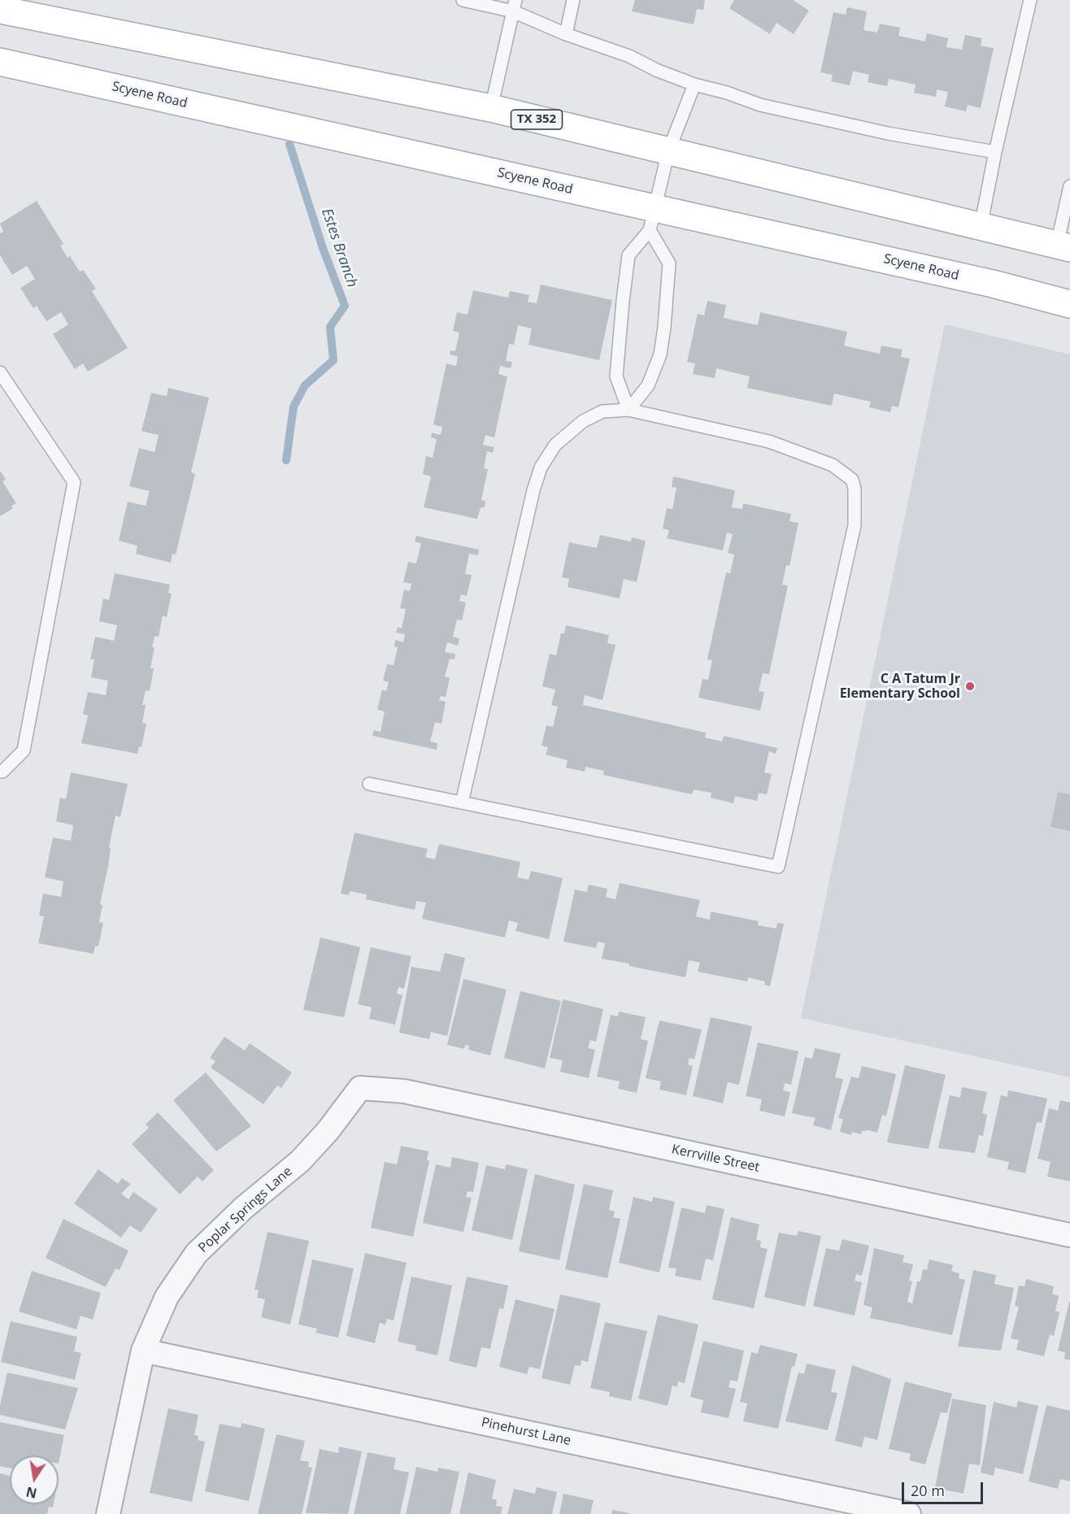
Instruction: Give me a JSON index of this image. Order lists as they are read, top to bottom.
{
  "streets": {
    "main road": ["Scyene Road", "TX 352"],
    "street": ["Kerrville Street", "Poplar Springs Lane", "Pinehurst Lane"]
  },
  "crossings": [
    ["Kerrville Street", "Poplar Springs Lane"],
    ["Poplar Springs Lane", "Pinehurst Lane"]
  ],
  "water": ["Estes Branch"],
  "places": ["C A Tatum Jr Elementary School"],
  "scale_bar": "20 m",
  "north": "bottom"
}
